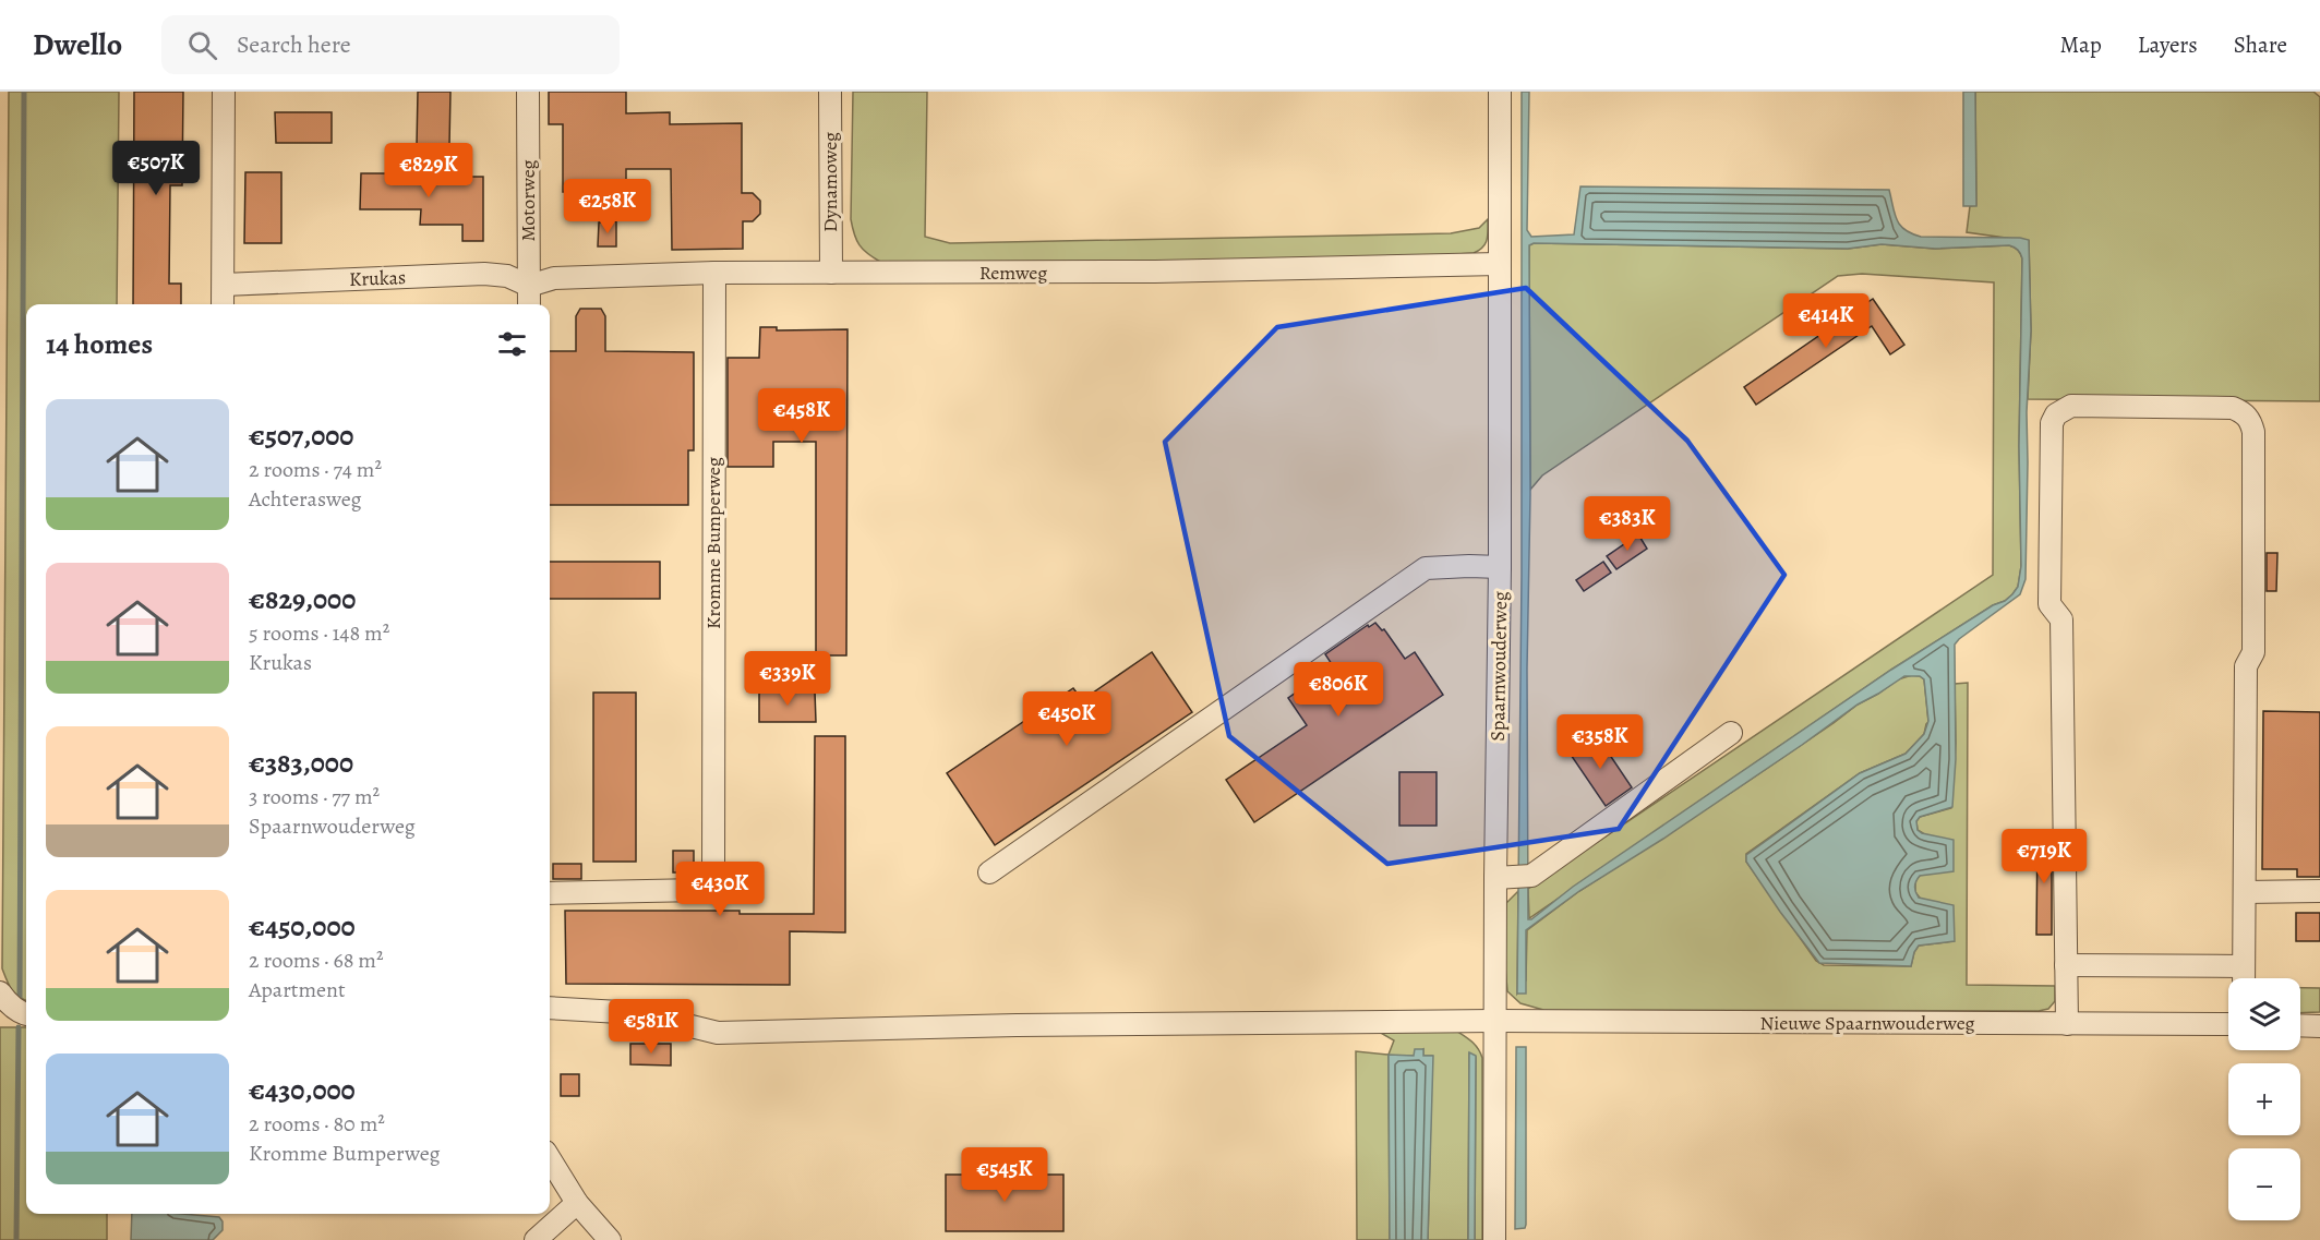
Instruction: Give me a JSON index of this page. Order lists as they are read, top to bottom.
{
  "streets": {
    "street": [
      "Dynamoweg",
      "Motorweg",
      "Remweg",
      "Krukas",
      "Kromme Bumperweg",
      "Spaarnwouderweg",
      "Nieuwe Spaarnwouderweg"
    ]
  },
  "crossings": [
    ["Dynamoweg", "Remweg"],
    ["Motorweg", "Remweg"],
    ["Motorweg", "Krukas"],
    ["Remweg", "Krukas"],
    ["Remweg", "Kromme Bumperweg"],
    ["Remweg", "Spaarnwouderweg"],
    ["Spaarnwouderweg", "Nieuwe Spaarnwouderweg"]
  ],
  "page": {
    "header": "Dwello",
    "search": "Search here",
    "nav": ["Map", "Layers", "Share"],
    "price": [
      "€507K",
      "€829K",
      "€258K",
      "€414K",
      "€458K",
      "€383K",
      "€339K",
      "€806K",
      "€450K",
      "€358K",
      "€719K",
      "€430K",
      "€581K",
      "€545K"
    ],
    "heading": "14 homes",
    "list": [
      {
        "name": "€507,000",
        "note": "2 rooms · 74 m² · Achterasweg"
      },
      {
        "name": "€829,000",
        "note": "5 rooms · 148 m² · Krukas"
      },
      {
        "name": "€383,000",
        "note": "3 rooms · 77 m² · Spaarnwouderweg"
      },
      {
        "name": "€450,000",
        "note": "2 rooms · 68 m² · Apartment"
      },
      {
        "name": "€430,000",
        "note": "2 rooms · 80 m² · Kromme Bumperweg"
      }
    ],
    "map_buttons": ["+", "−"]
  }
}
